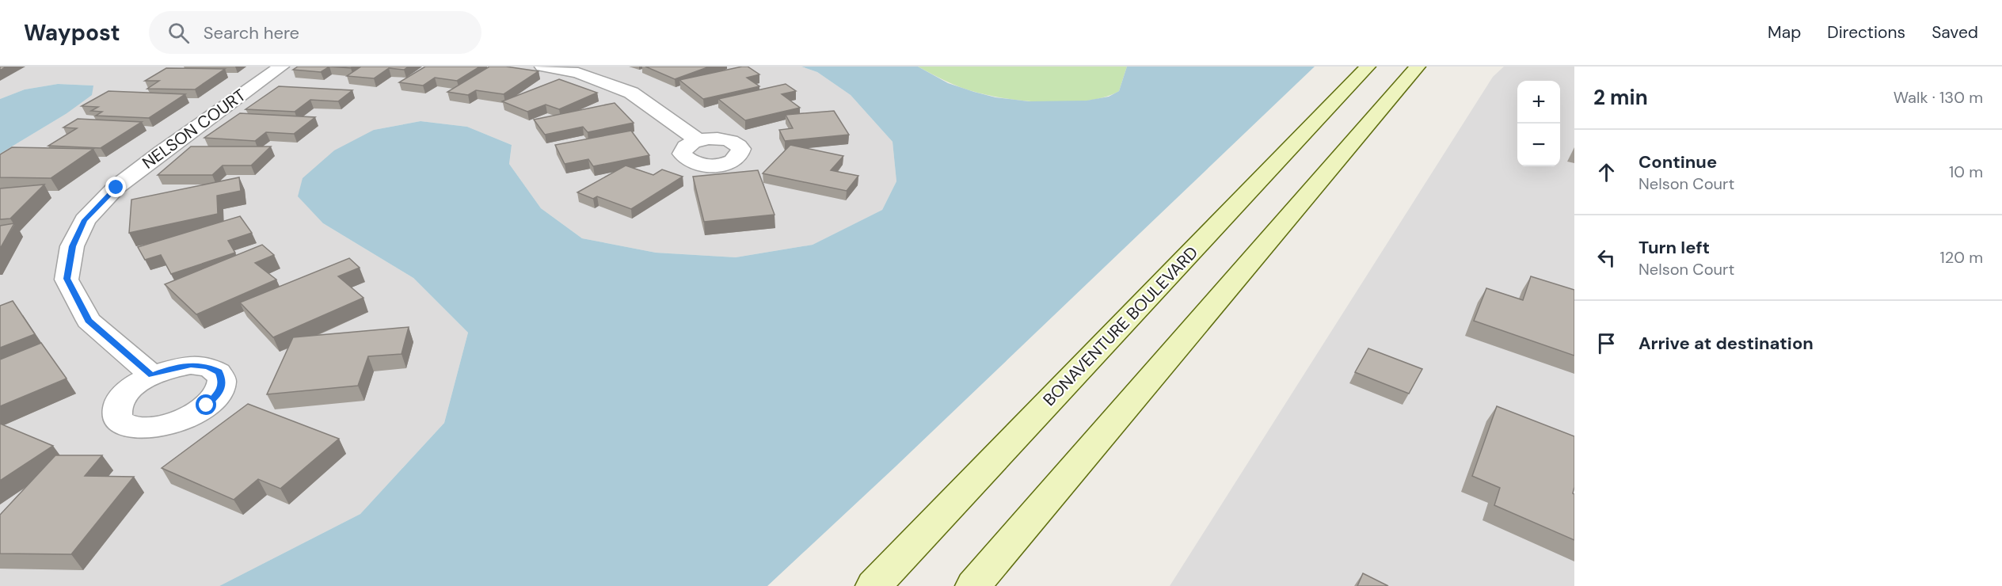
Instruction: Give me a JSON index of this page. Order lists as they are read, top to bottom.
{
  "streets": {
    "main road": ["BONAVENTURE BOULEVARD"],
    "street": ["NELSON COURT"]
  },
  "page": {
    "header": "Waypost",
    "search": "Search here",
    "nav": ["Map", "Directions", "Saved"],
    "heading": ["2 min", "Walk · 130 m"],
    "map_buttons": ["+", "−"],
    "list": [
      ["Continue", "Nelson Court", "10 m"],
      ["Turn left", "Nelson Court", "120 m"],
      "Arrive at destination"
    ]
  }
}
